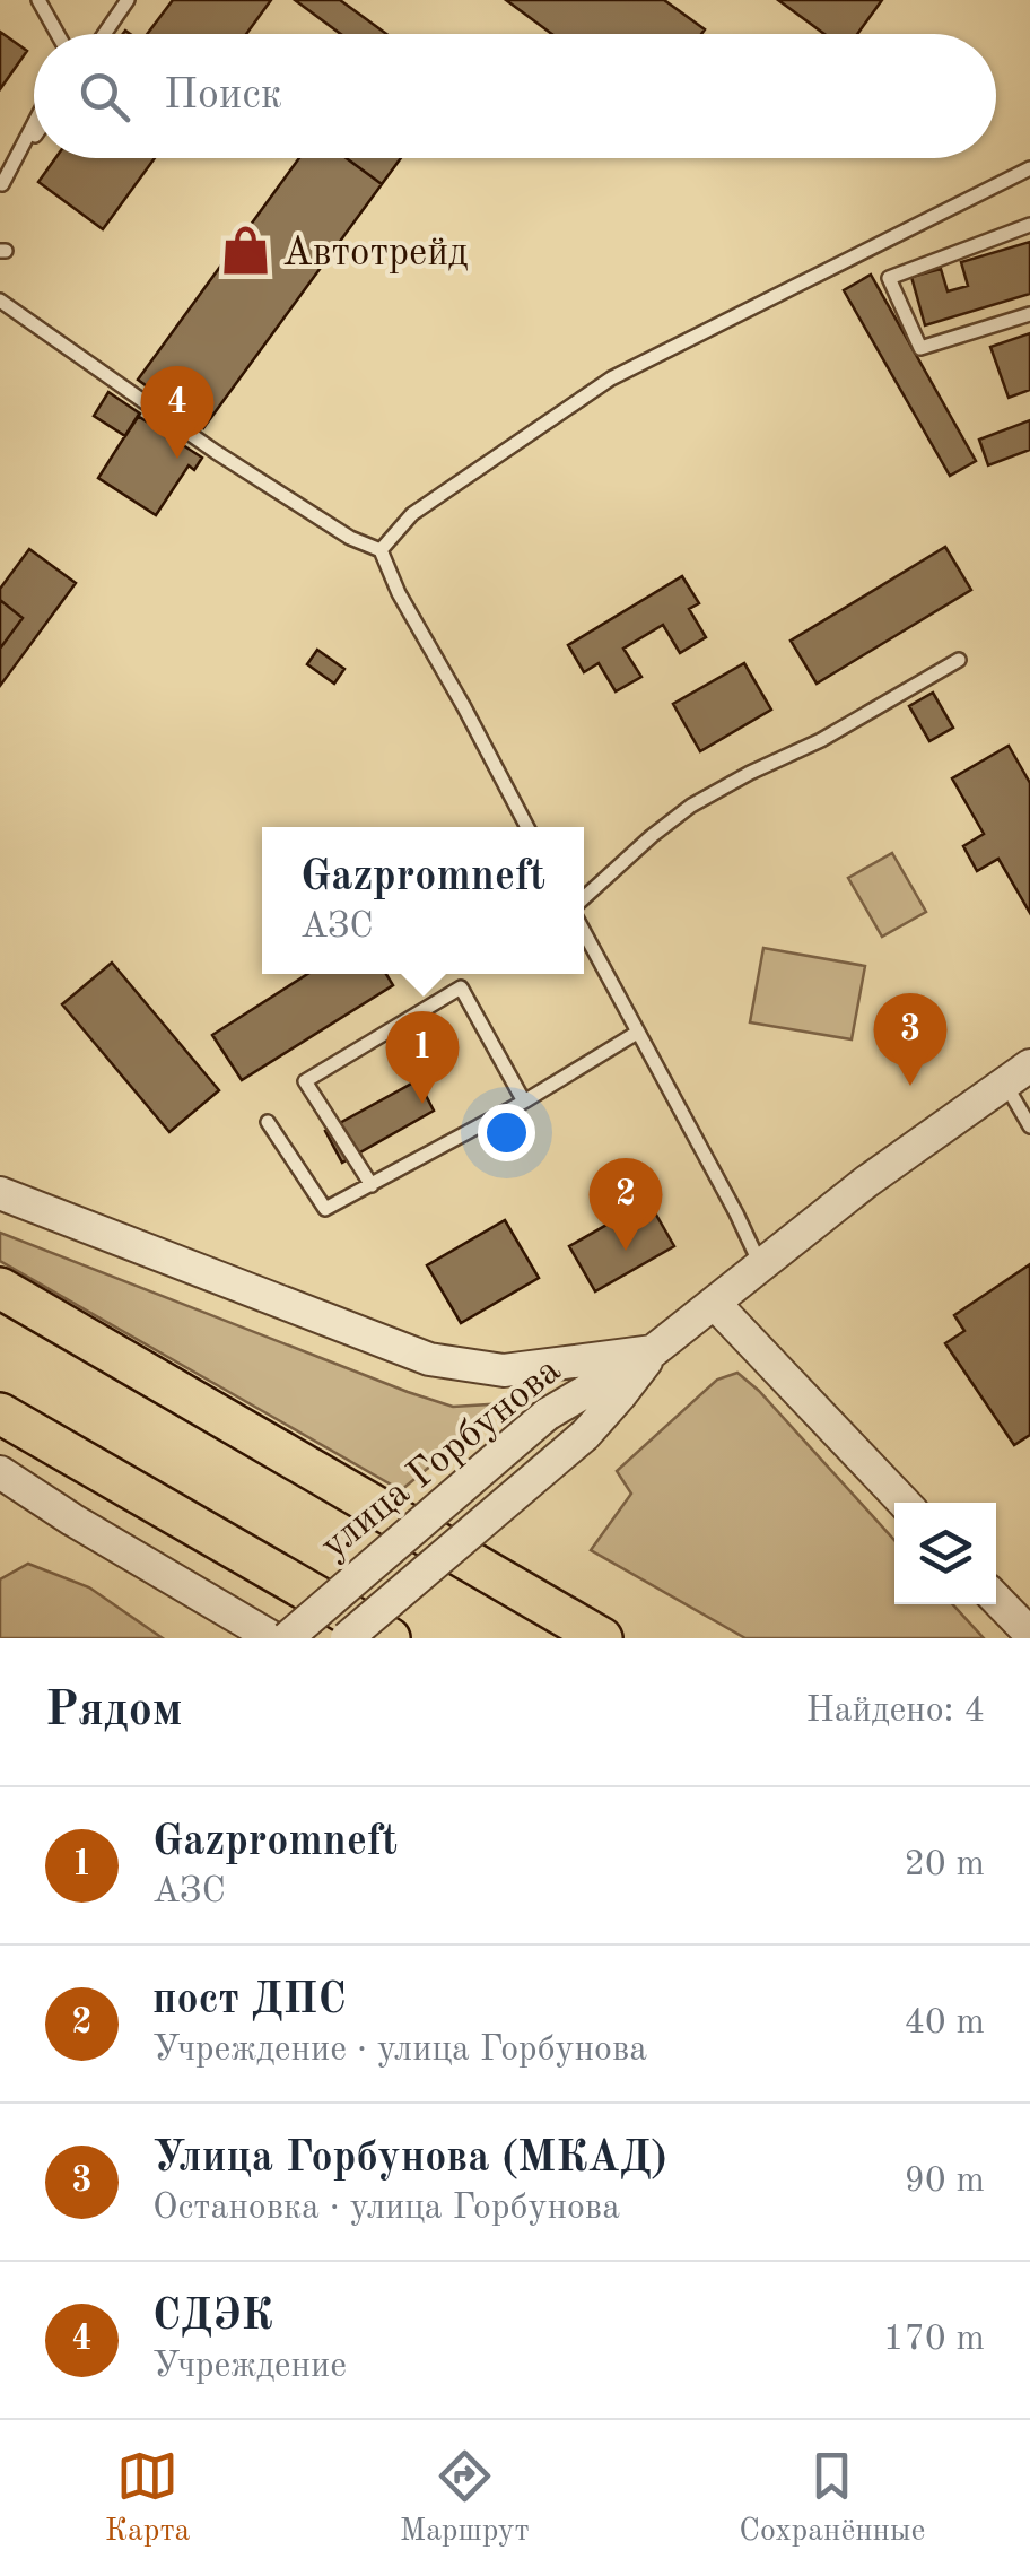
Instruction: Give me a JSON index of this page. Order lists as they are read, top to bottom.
{
  "streets": {
    "street": ["улица Горбунова"]
  },
  "places": {
    "shop": ["Автотрейд"]
  },
  "page": {
    "search": "Поиск",
    "pins": [
      "4",
      "3",
      "1",
      "2"
    ],
    "popup": ["Gazpromneft", "АЗС"],
    "heading": ["Рядом", "Найдено: 4"],
    "list": [
      {
        "mark": "1",
        "name": "Gazpromneft",
        "note": "АЗС",
        "value": "20 m"
      },
      {
        "mark": "2",
        "name": "пост ДПС",
        "note": "Учреждение · улица Горбунова",
        "value": "40 m"
      },
      {
        "mark": "3",
        "name": "Улица Горбунова (МКАД)",
        "note": "Остановка · улица Горбунова",
        "value": "90 m"
      },
      {
        "mark": "4",
        "name": "СДЭК",
        "note": "Учреждение",
        "value": "170 m"
      }
    ],
    "nav": ["Карта", "Маршрут", "Сохранённые"]
  }
}
